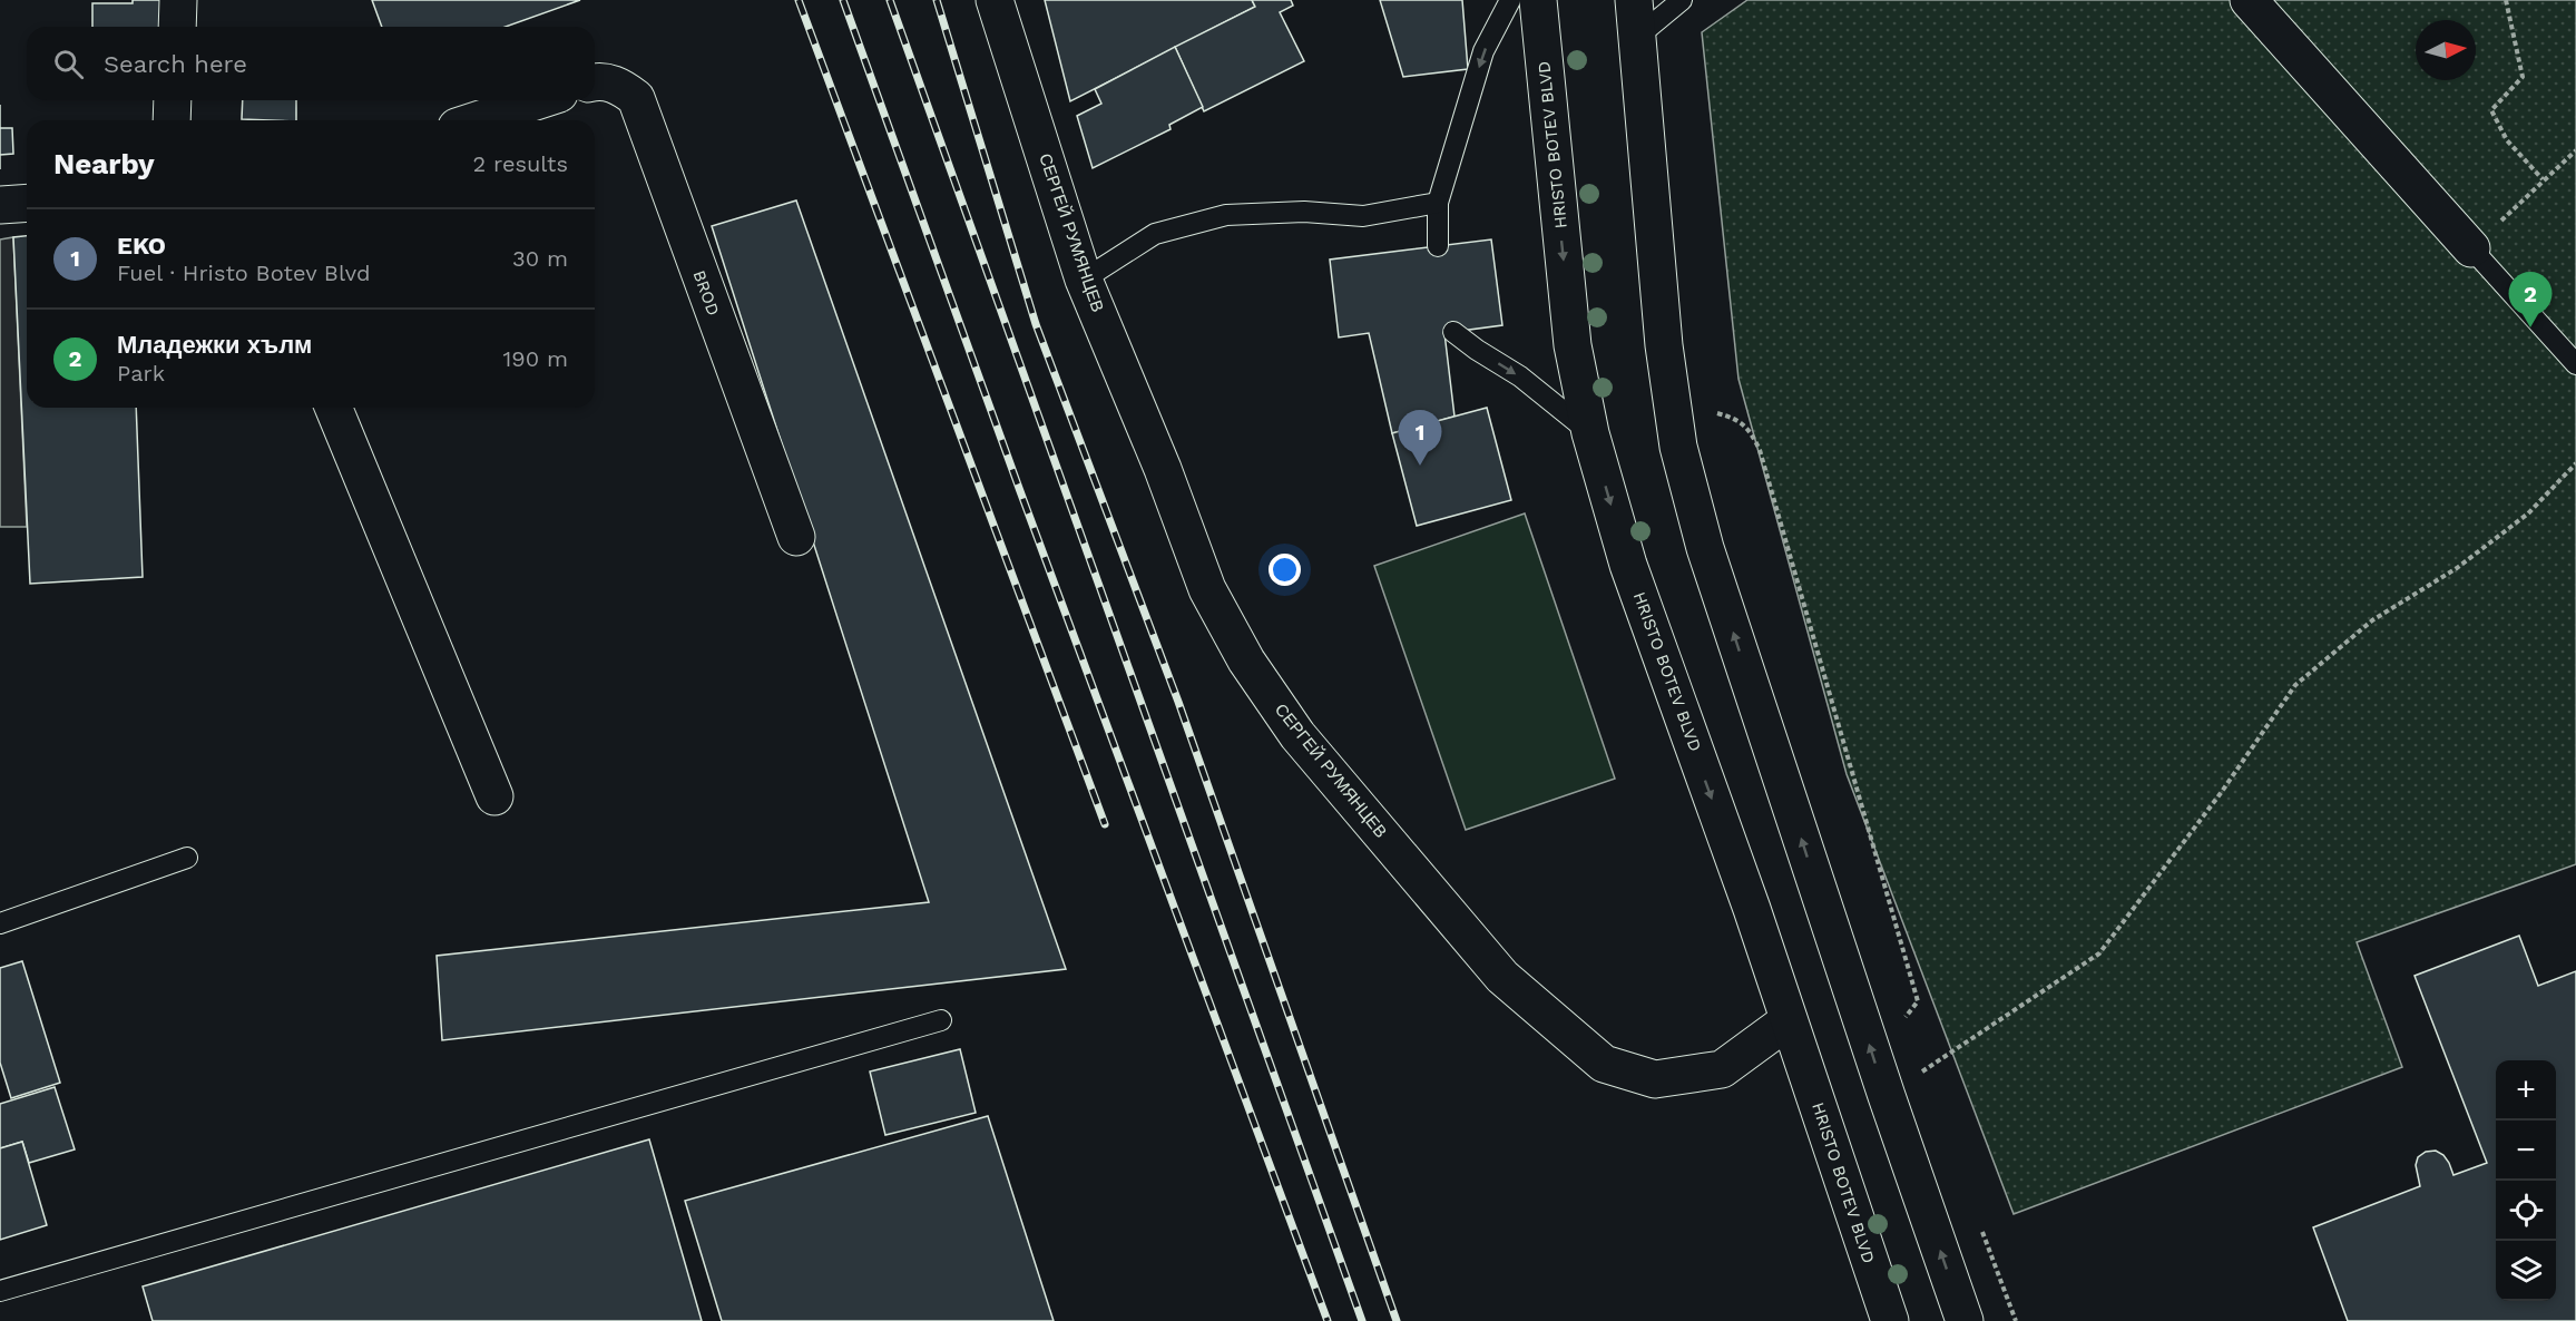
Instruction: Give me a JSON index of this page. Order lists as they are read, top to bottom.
{
  "streets": {
    "street": ["HRISTO BOTEV BLVD", "СЕРГЕЙ РУМЯНЦЕВ", "BROD"]
  },
  "crossings": [
    ["HRISTO BOTEV BLVD", "СЕРГЕЙ РУМЯНЦЕВ"]
  ],
  "north": "right",
  "page": {
    "search": "Search here",
    "heading": ["Nearby", "2 results"],
    "list": [
      {
        "mark": "1",
        "name": "EKO",
        "note": "Fuel · Hristo Botev Blvd",
        "value": "30 m"
      },
      {
        "mark": "2",
        "name": "Младежки хълм",
        "note": "Park",
        "value": "190 m"
      }
    ],
    "pins": ["2", "1"],
    "map_buttons": ["+", "−"]
  }
}
